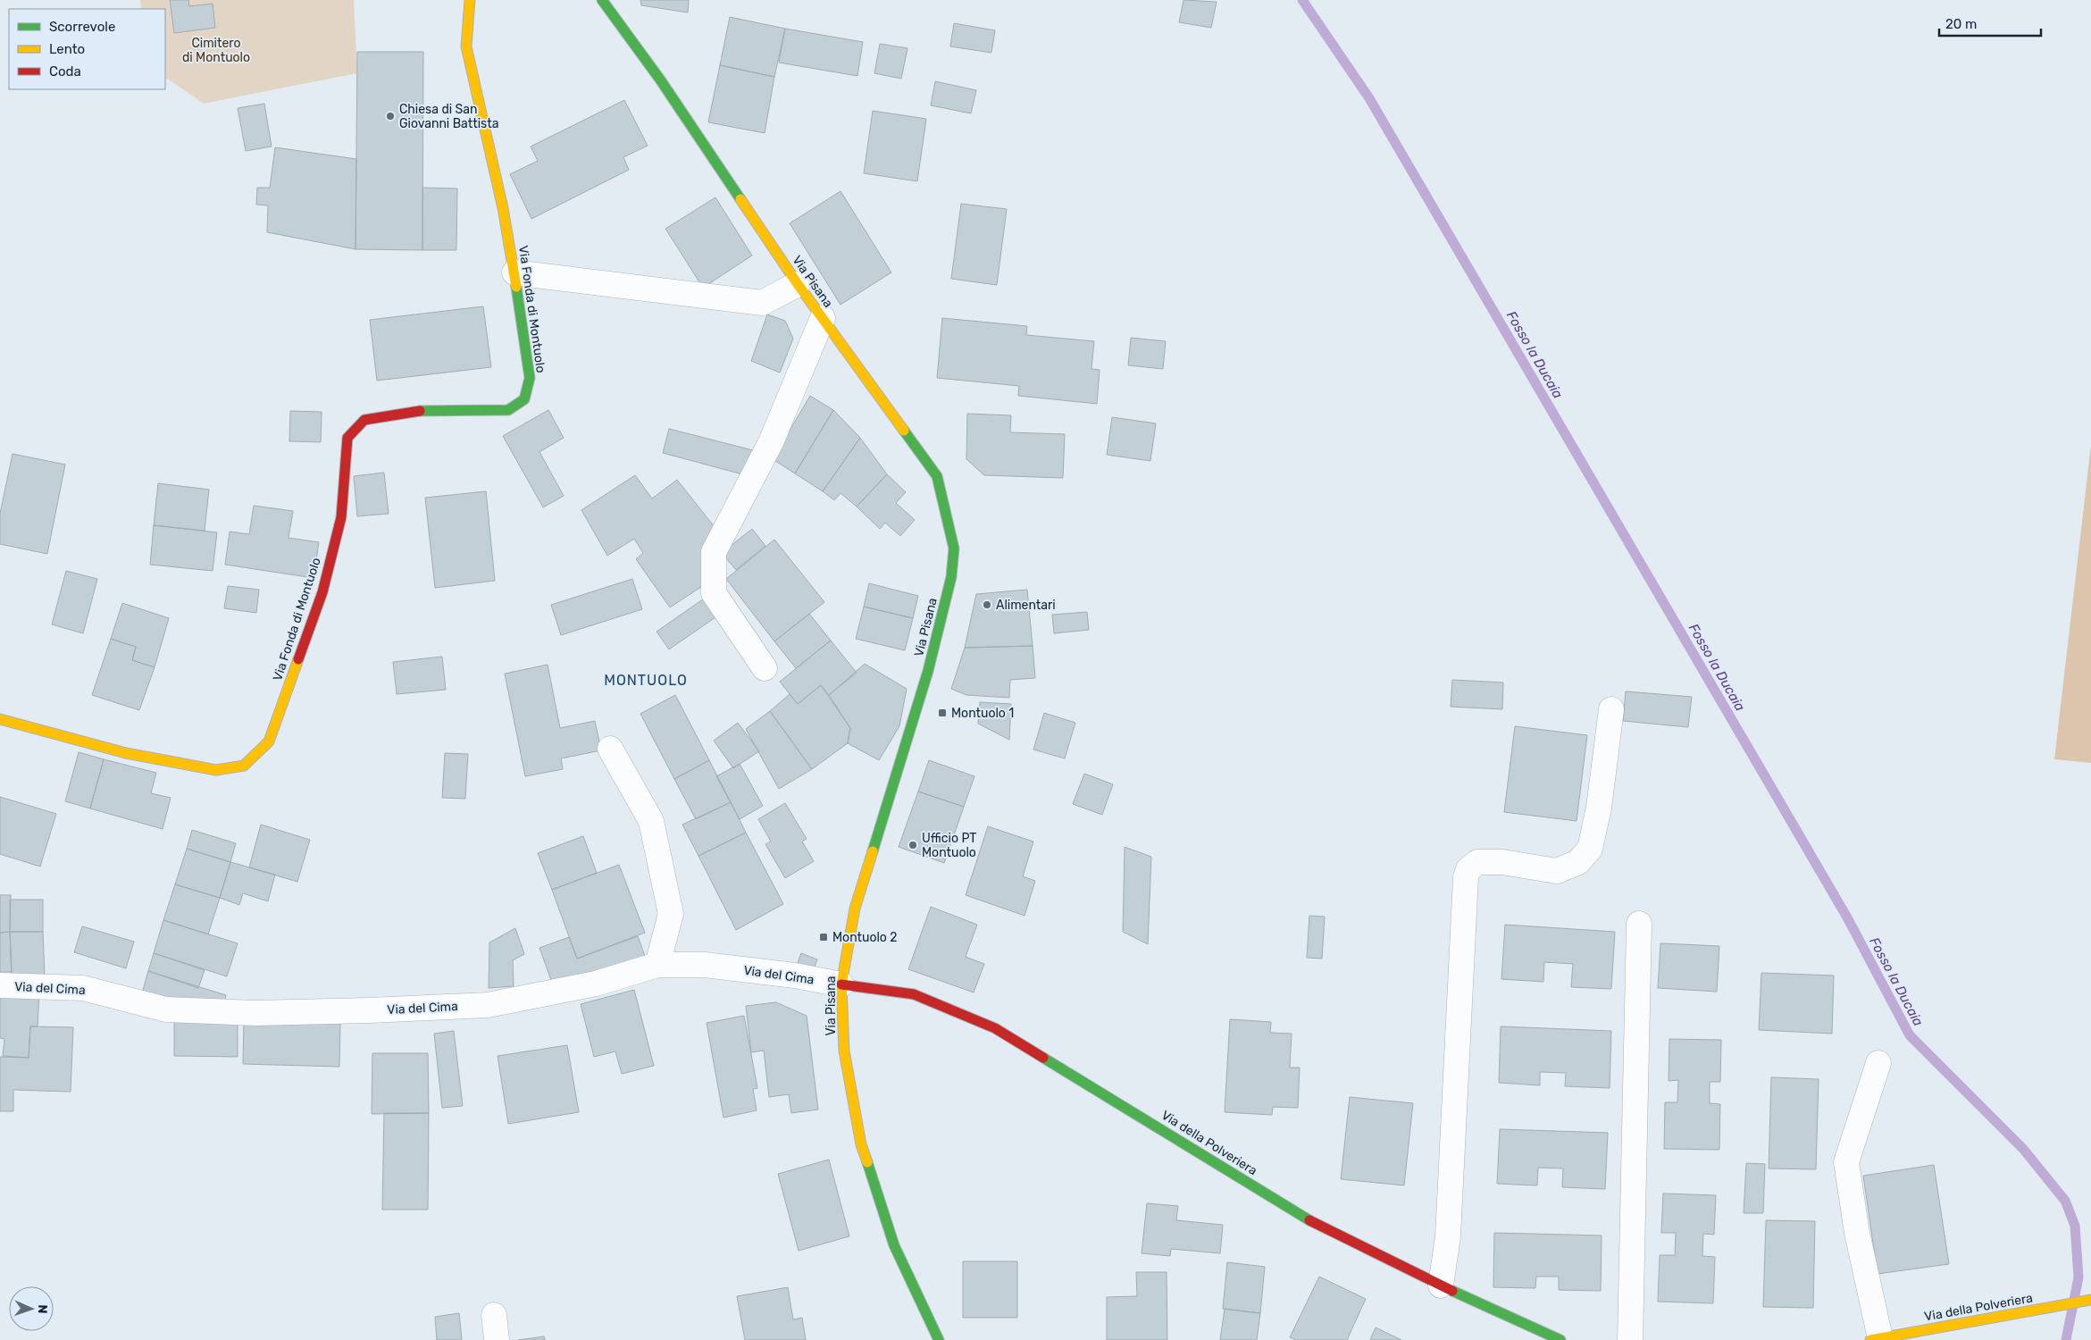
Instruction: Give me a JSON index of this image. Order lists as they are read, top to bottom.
{
  "streets": {
    "street": [
      "Via Pisana",
      "Via Fonda di Montuolo",
      "Via del Cima",
      "Via della Polveriera"
    ]
  },
  "crossings": [
    ["Via Pisana", "Via del Cima"],
    ["Via Pisana", "Via della Polveriera"],
    ["Via del Cima", "Via della Polveriera"]
  ],
  "districts": ["MONTUOLO"],
  "water": ["Fosso la Ducaia"],
  "parks": ["Cimitero di Montuolo"],
  "places": {
    "other": ["Chiesa di San Giovanni Battista", "Alimentari", "Ufficio PT Montuolo"],
    "transit": ["Montuolo 1", "Montuolo 2"]
  },
  "legend": ["Scorrevole", "Lento", "Coda"],
  "scale_bar": "20 m",
  "north": "right"
}
